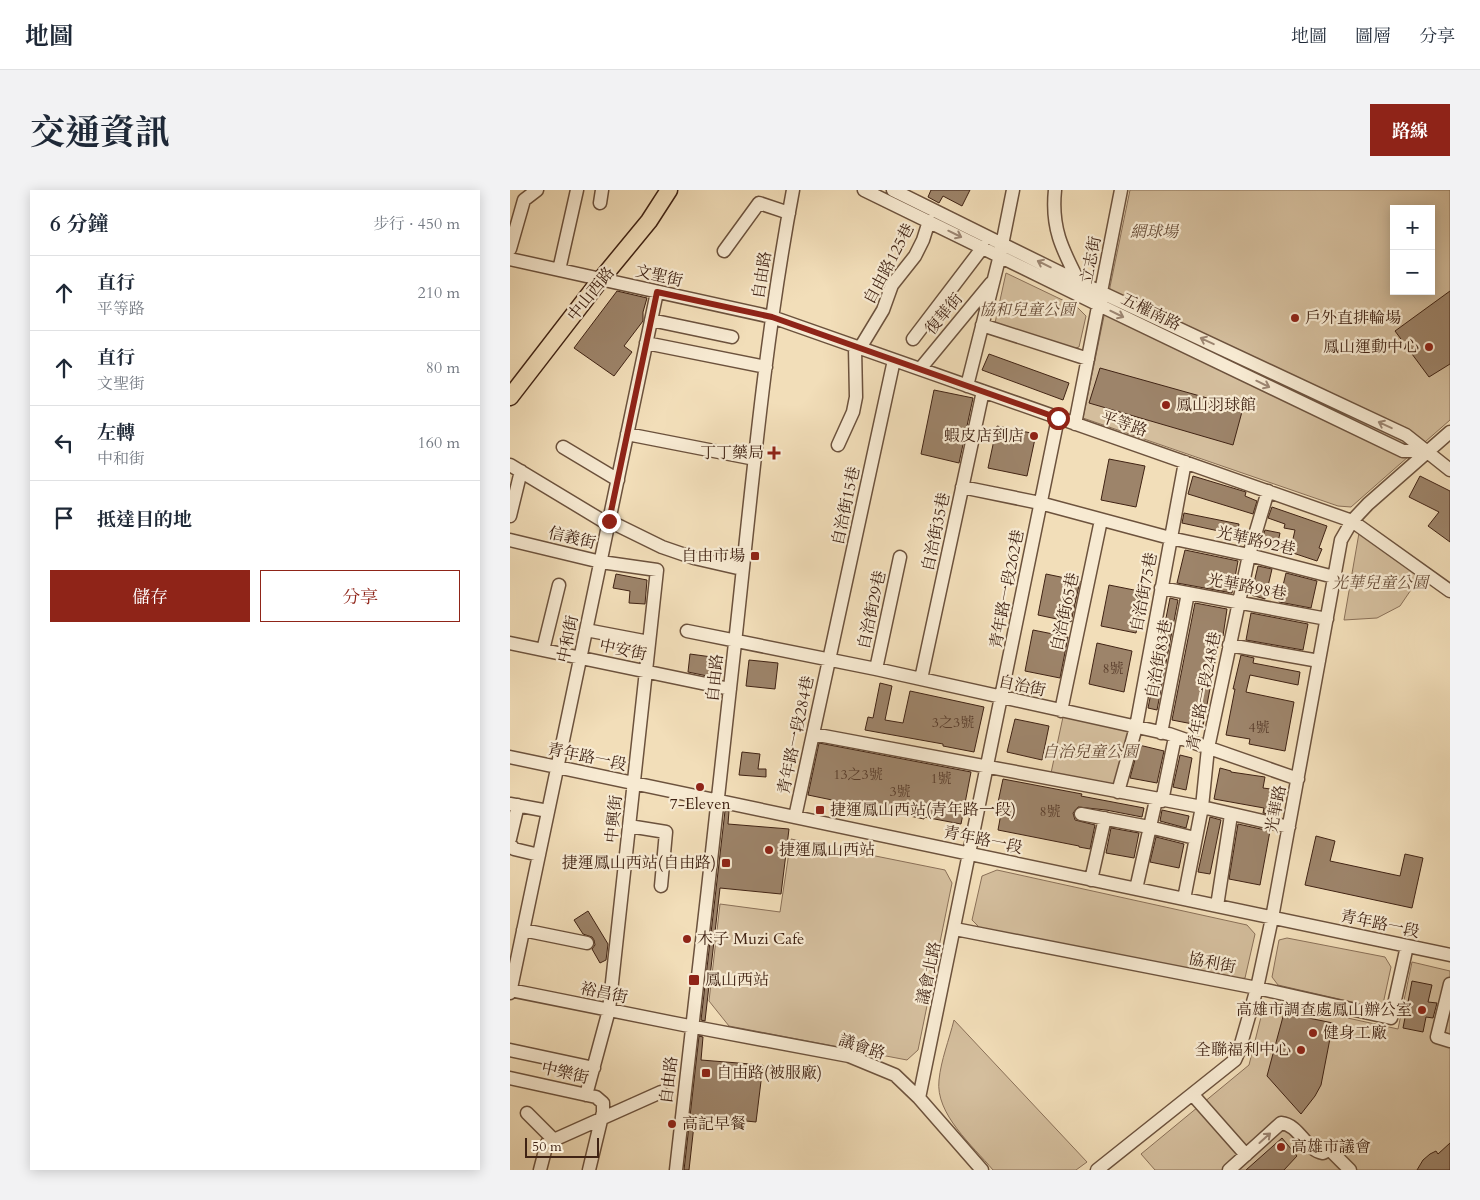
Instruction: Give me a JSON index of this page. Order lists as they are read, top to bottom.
{
  "streets": {
    "main road": ["中山西路"],
    "street": [
      "立志街",
      "自由路125巷",
      "自由路",
      "文聖街",
      "五權南路",
      "復華街",
      "平等路",
      "自治街15巷",
      "自治街35巷",
      "信義街",
      "光華路92巷",
      "光華路98巷",
      "青年路一段262巷",
      "自治街75巷",
      "自治街29巷",
      "自治街65巷",
      "中和街",
      "中安街",
      "自治街83巷",
      "自治街",
      "青年路一段248巷",
      "青年路一段284巷",
      "青年路一段",
      "光華路",
      "中興街",
      "協利街",
      "議會北路",
      "裕昌街",
      "議會路",
      "中樂街"
    ]
  },
  "crossings": [
    ["立志街", "五權南路"],
    ["立志街", "平等路"],
    ["自由路125巷", "五權南路"],
    ["自由路125巷", "平等路"],
    ["自由路", "文聖街"],
    ["自由路", "平等路"],
    ["自由路", "中安街"],
    ["自由路", "自治街"],
    ["自由路", "青年路一段"],
    ["自由路", "裕昌街"],
    ["自由路", "議會路"],
    ["文聖街", "中山西路"],
    ["文聖街", "平等路"],
    ["文聖街", "中和街"],
    ["五權南路", "復華街"],
    ["五權南路", "光華路"],
    ["復華街", "平等路"],
    ["平等路", "自治街15巷"],
    ["平等路", "自治街35巷"],
    ["平等路", "青年路一段262巷"],
    ["平等路", "自治街75巷"],
    ["平等路", "青年路一段248巷"],
    ["平等路", "光華路"],
    ["自治街15巷", "自治街"],
    ["自治街15巷", "青年路一段284巷"],
    ["自治街35巷", "光華路92巷"],
    ["自治街35巷", "自治街"],
    ["信義街", "中和街"],
    ["信義街", "中興街"],
    ["光華路92巷", "青年路一段262巷"],
    ["光華路92巷", "自治街75巷"],
    ["光華路92巷", "自治街65巷"],
    ["光華路92巷", "青年路一段248巷"],
    ["光華路92巷", "光華路"],
    ["光華路98巷", "自治街75巷"],
    ["光華路98巷", "自治街83巷"],
    ["光華路98巷", "青年路一段248巷"],
    ["光華路98巷", "光華路"],
    ["青年路一段262巷", "自治街"],
    ["青年路一段262巷", "青年路一段"],
    ["青年路一段262巷", "議會北路"],
    ["自治街75巷", "自治街"],
    ["自治街29巷", "自治街"],
    ["自治街65巷", "自治街"],
    ["中和街", "中安街"],
    ["中和街", "青年路一段"],
    ["中和街", "裕昌街"],
    ["中安街", "中興街"],
    ["自治街83巷", "自治街"],
    ["自治街", "青年路一段248巷"],
    ["自治街", "青年路一段284巷"],
    ["自治街", "光華路"],
    ["青年路一段248巷", "青年路一段"],
    ["青年路一段284巷", "青年路一段"],
    ["青年路一段", "光華路"],
    ["青年路一段", "中興街"],
    ["青年路一段", "協利街"],
    ["青年路一段", "議會北路"],
    ["光華路", "協利街"],
    ["中興街", "裕昌街"],
    ["中興街", "中樂街"],
    ["協利街", "議會北路"],
    ["議會北路", "議會路"],
    ["裕昌街", "議會路"]
  ],
  "parks": [
    "網球場",
    "協和兒童公園",
    "光華兒童公園",
    "自治兒童公園"
  ],
  "places": {
    "other": [
      "戶外直排輪場",
      "鳳山運動中心",
      "鳳山羽球館",
      "蝦皮店到店",
      "7-Eleven",
      "捷運鳳山西站",
      "木子 Muzi Cafe",
      "高雄市調查處鳳山辦公室",
      "健身工廠",
      "全聯福利中心",
      "高記早餐",
      "高雄市議會"
    ],
    "health": ["丁丁藥局"],
    "transit": [
      "自由市場",
      "捷運鳳山西站(青年路一段)",
      "捷運鳳山西站(自由路)",
      "鳳山西站",
      "自由路(被服廠)"
    ]
  },
  "house_numbers": [
    "8號",
    "3之3號",
    "4號",
    "13之3號",
    "1號",
    "3號",
    "8號"
  ],
  "scale_bar": "50 m",
  "page": {
    "header": "地圖",
    "nav": ["地圖", "圖層", "分享"],
    "title": "交通資訊",
    "buttons": [
      "路線",
      ["儲存", "分享"]
    ],
    "heading": ["6 分鐘", "步行 · 450 m"],
    "map_buttons": ["+", "−"],
    "list": [
      ["直行", "平等路", "210 m"],
      ["直行", "文聖街", "80 m"],
      ["左轉", "中和街", "160 m"],
      "抵達目的地"
    ],
    "scale": "50 m"
  }
}
